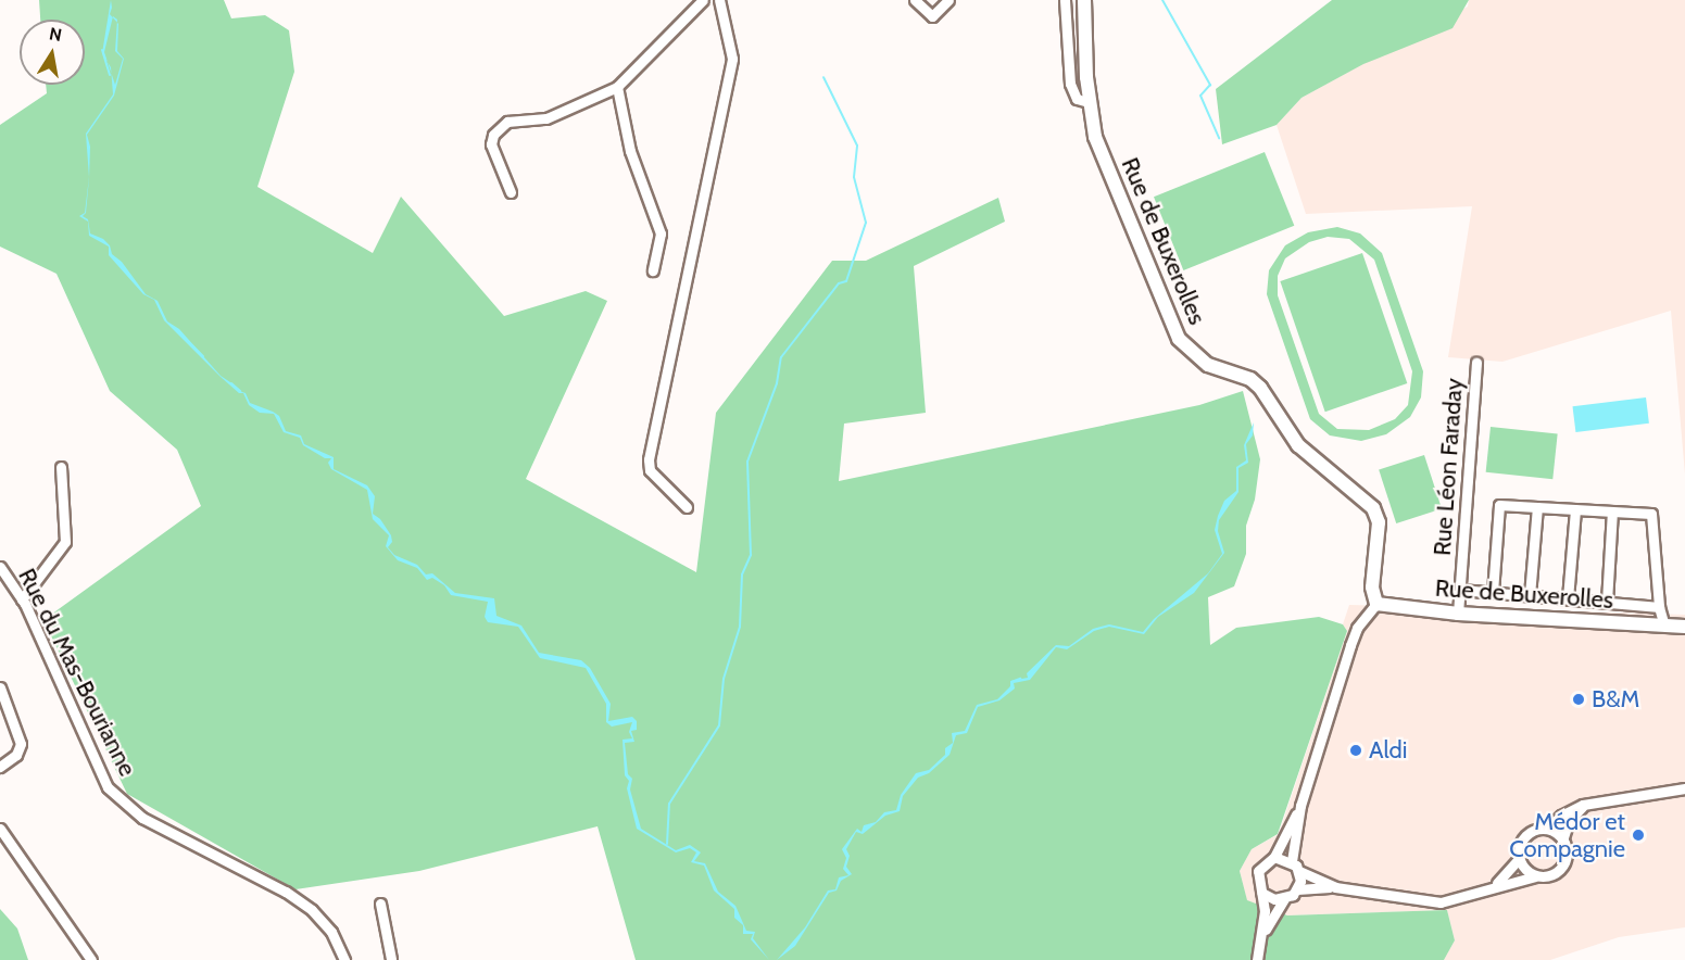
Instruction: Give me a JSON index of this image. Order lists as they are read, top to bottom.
{
  "streets": {
    "street": ["Rue de Buxerolles", "Rue Léon Faraday", "Rue du Mas-Bourianne"]
  },
  "crossings": [
    ["Rue de Buxerolles", "Rue Léon Faraday"]
  ],
  "places": ["B&M", "Aldi", "Médor et Compagnie"],
  "north": "top"
}
